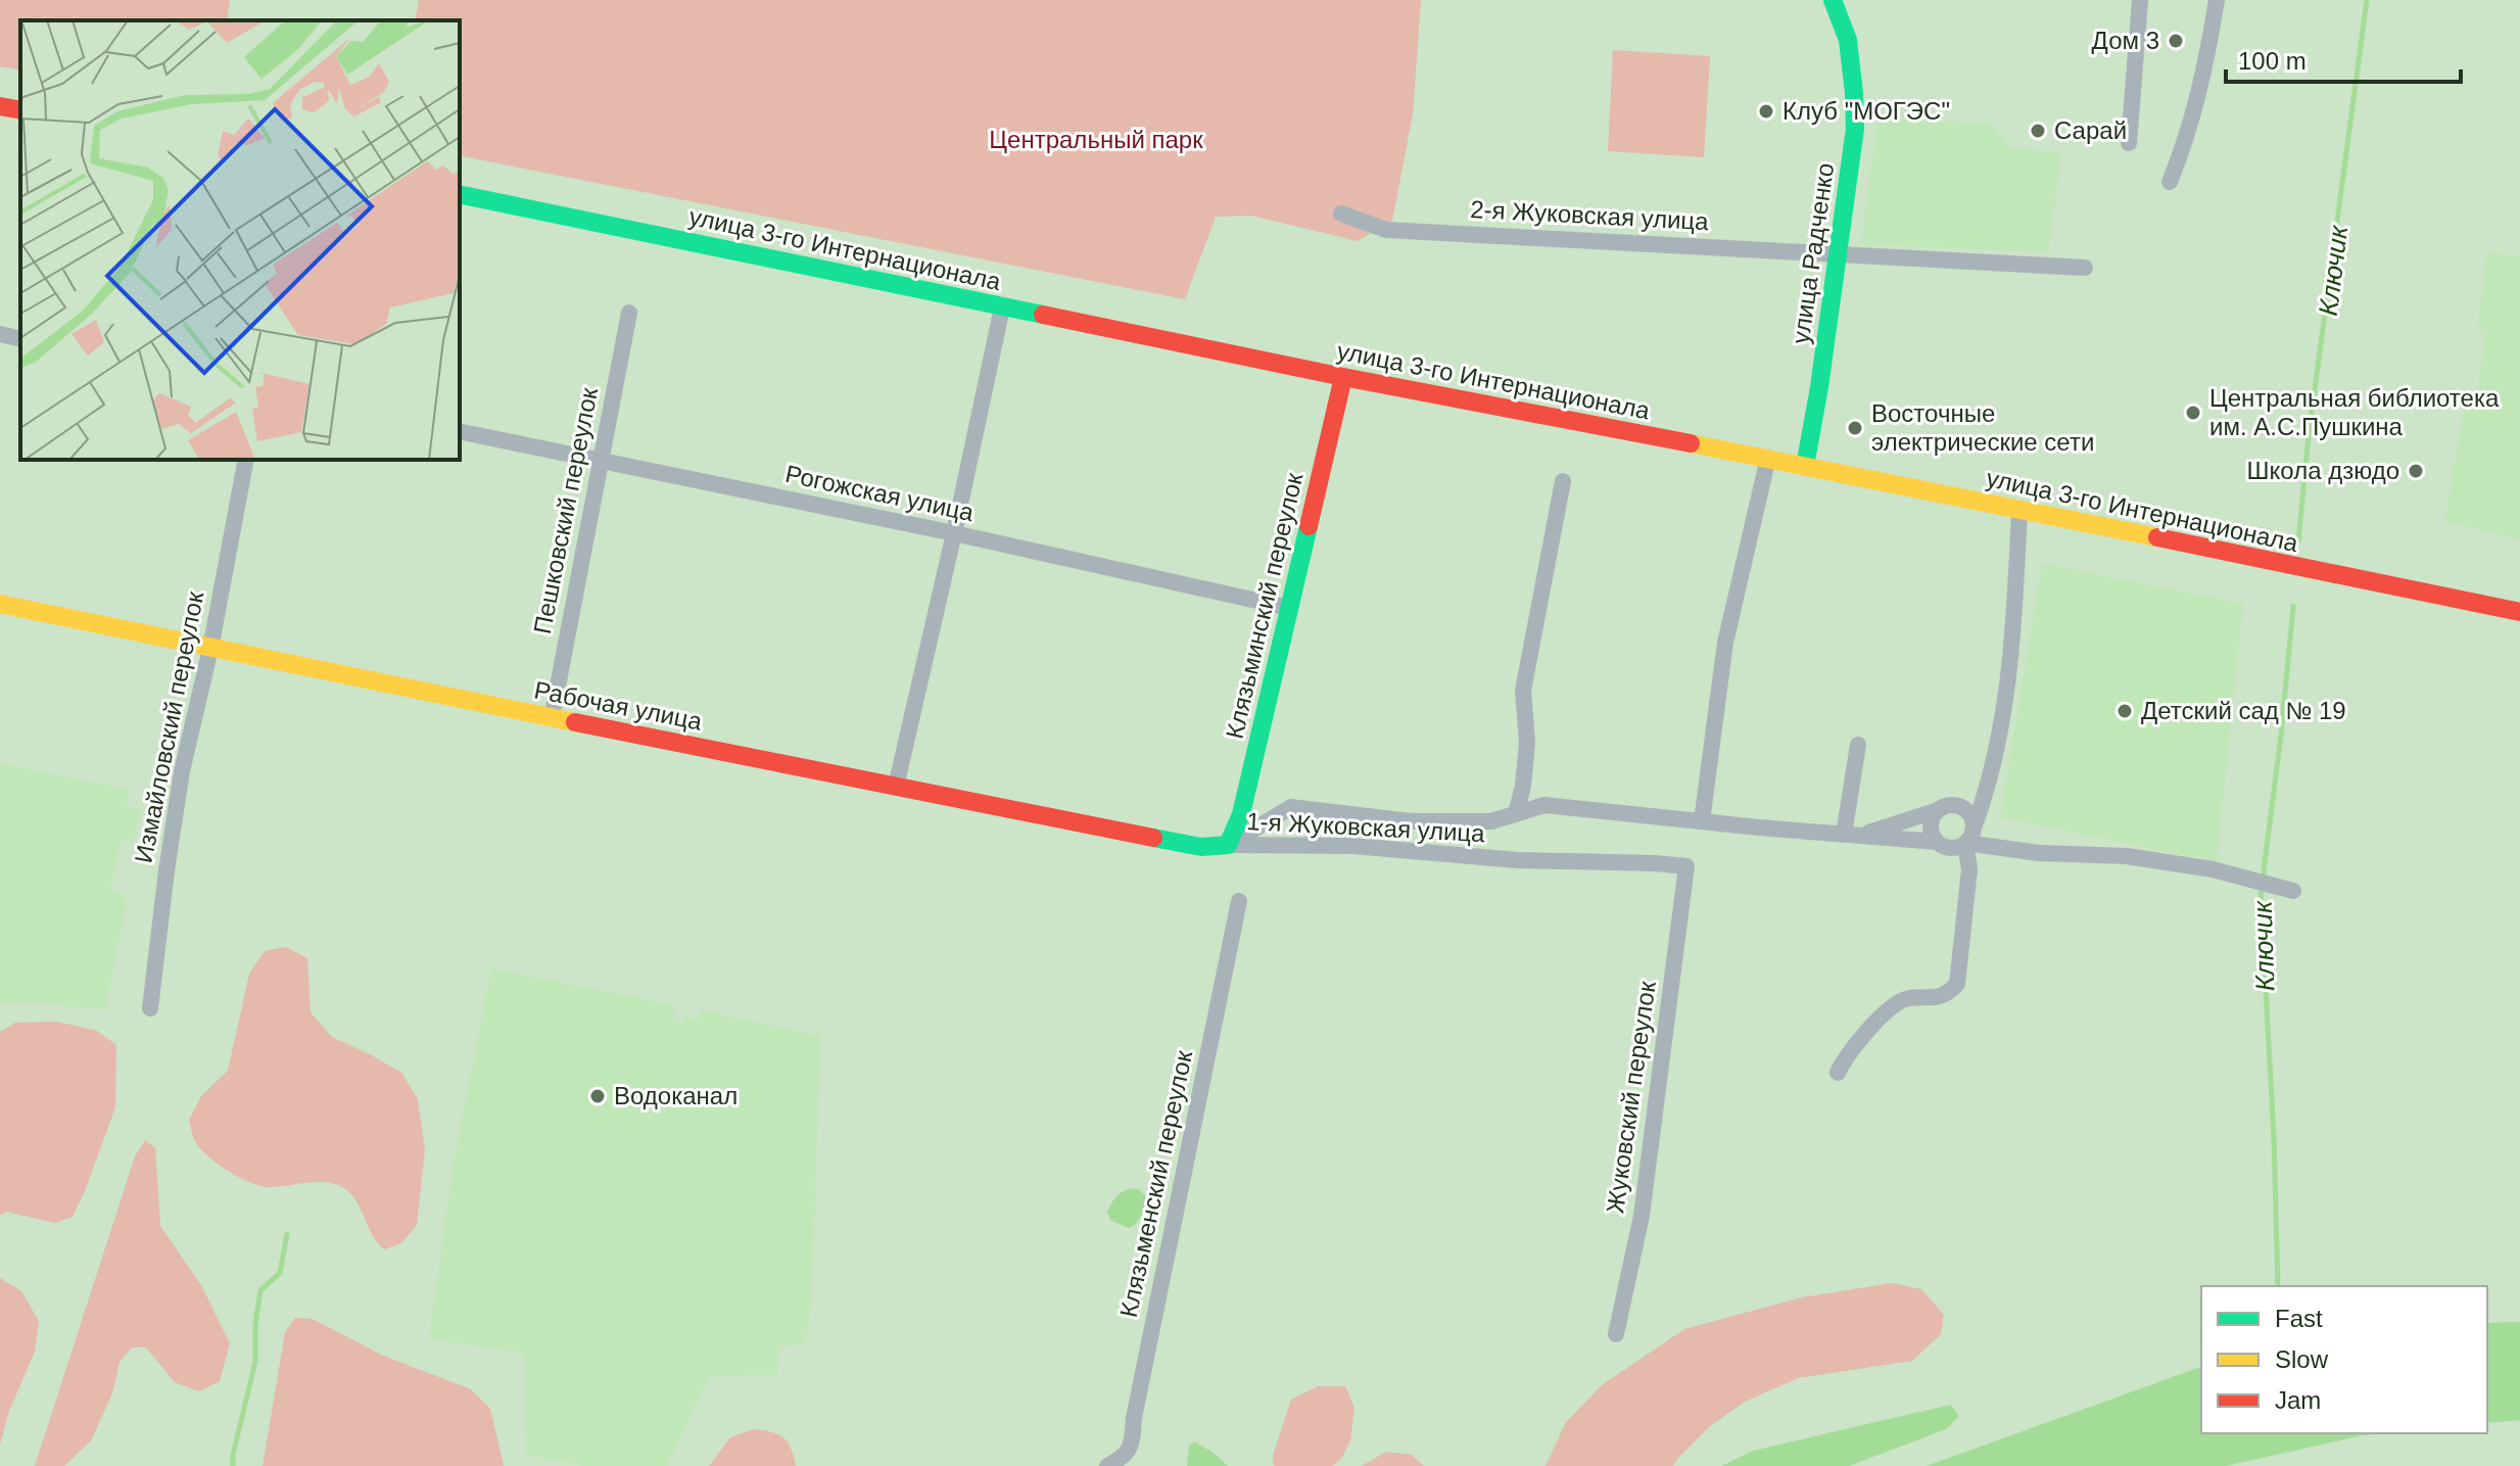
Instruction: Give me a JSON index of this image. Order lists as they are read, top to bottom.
{
  "streets": {
    "main road": [
      "улица 3-го Интернационала",
      "улица Радченко",
      "Клязьминский переулок",
      "Рабочая улица"
    ],
    "street": [
      "2-я Жуковская улица",
      "Рогожская улица",
      "Пешковский переулок",
      "Измайловский переулок",
      "1-я Жуковская улица",
      "Жуковский переулок",
      "Клязьменский переулок"
    ]
  },
  "crossings": [
    ["2-я Жуковская улица", "улица Радченко"],
    ["улица 3-го Интернационала", "улица Радченко"],
    ["улица 3-го Интернационала", "Клязьминский переулок"],
    ["Рогожская улица", "Пешковский переулок"],
    ["Рогожская улица", "Клязьминский переулок"],
    ["Пешковский переулок", "Рабочая улица"],
    ["Клязьминский переулок", "Рабочая улица"],
    ["Клязьминский переулок", "1-я Жуковская улица"],
    ["Рабочая улица", "Измайловский переулок"],
    ["Рабочая улица", "1-я Жуковская улица"],
    ["1-я Жуковская улица", "Жуковский переулок"]
  ],
  "water": ["Ключик"],
  "parks": ["Центральный парк"],
  "places": [
    "Дом 3",
    "Клуб \"МОГЭС\"",
    "Сарай",
    "Центральная библиотека им. А.С.Пушкина",
    "Восточные электрические сети",
    "Школа дзюдо",
    "Детский сад № 19",
    "Водоканал"
  ],
  "legend": ["Fast", "Slow", "Jam"],
  "scale_bar": "100 m"
}
